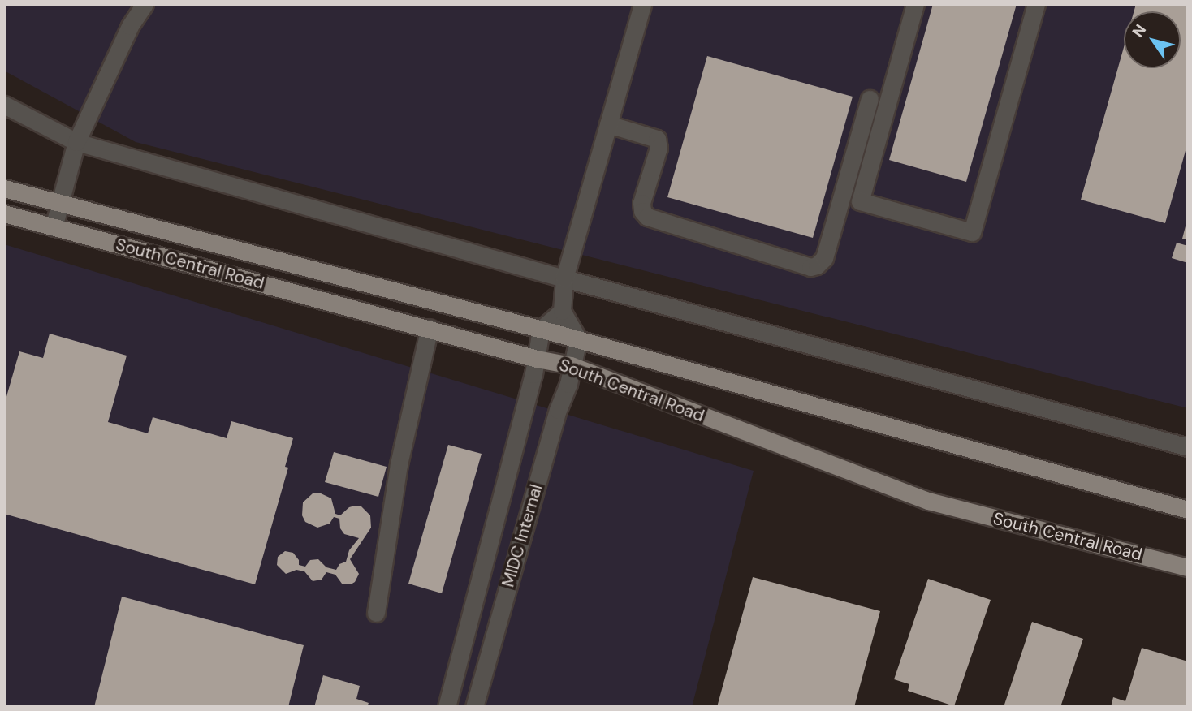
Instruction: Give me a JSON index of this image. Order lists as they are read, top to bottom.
{
  "streets": {
    "main road": ["South Central Road"],
    "street": ["MIDC Internal"]
  },
  "crossings": [
    ["South Central Road", "MIDC Internal"]
  ],
  "north": "top left"
}
